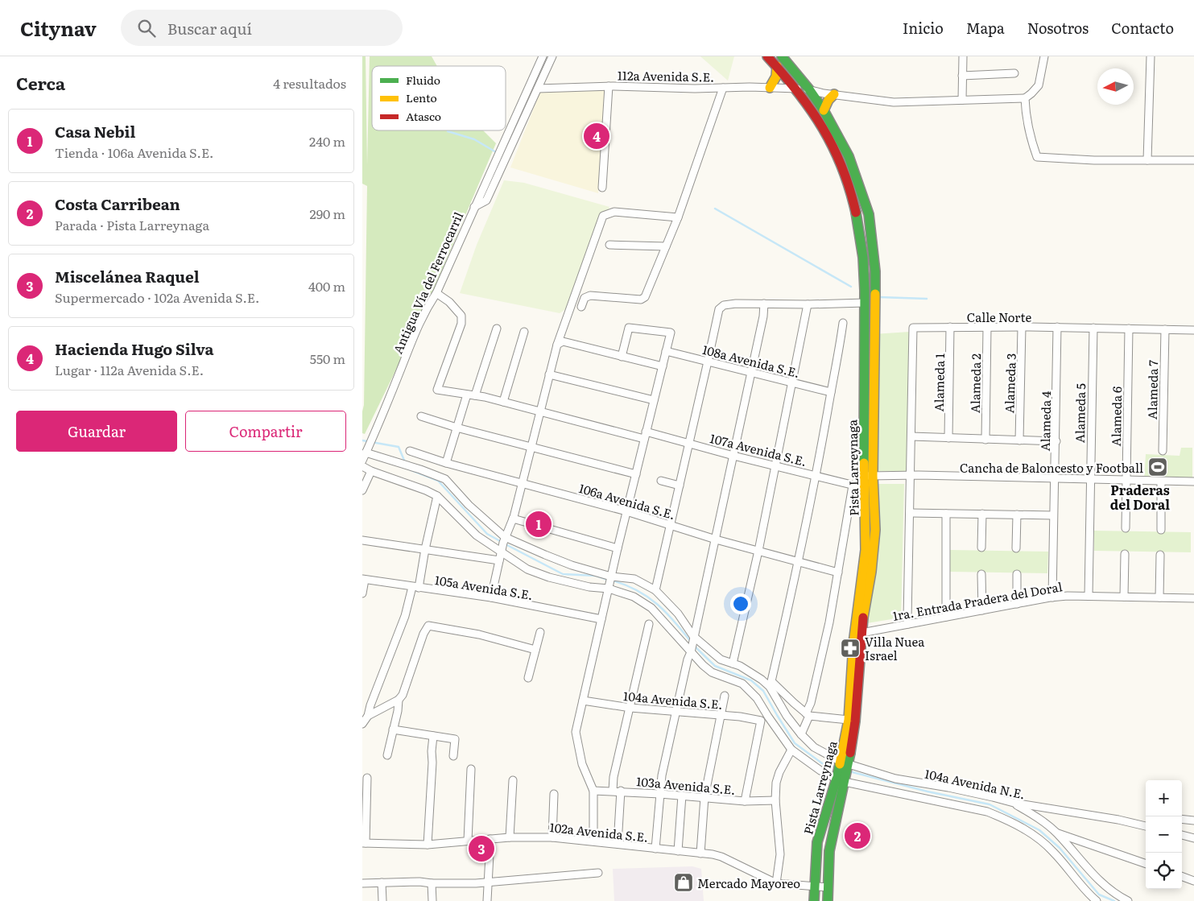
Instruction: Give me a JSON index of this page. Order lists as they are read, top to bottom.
{
  "streets": {
    "main road": ["Pista Larreynaga"],
    "street": [
      "112a Avenida S.E.",
      "Antigua Vía del Ferrocarril",
      "Calle Norte",
      "108a Avenida S.E.",
      "Alameda 1",
      "Alameda 2",
      "Alameda 3",
      "Alameda 7",
      "Alameda 5",
      "Alameda 6",
      "Alameda 4",
      "107a Avenida S.E.",
      "106a Avenida S.E.",
      "105a Avenida S.E.",
      "1ra. Entrada Pradera del Doral",
      "104a Avenida S.E.",
      "104a Avenida N.E.",
      "103a Avenida S.E.",
      "102a Avenida S.E."
    ]
  },
  "crossings": [
    ["112a Avenida S.E.", "Pista Larreynaga"],
    ["Antigua Vía del Ferrocarril", "107a Avenida S.E."],
    ["Calle Norte", "Alameda 1"],
    ["Calle Norte", "Alameda 2"],
    ["Calle Norte", "Alameda 3"],
    ["Calle Norte", "Alameda 7"],
    ["Calle Norte", "Alameda 5"],
    ["Calle Norte", "Alameda 6"],
    ["Calle Norte", "Alameda 4"],
    ["Calle Norte", "1ra. Entrada Pradera del Doral"],
    ["Alameda 5", "1ra. Entrada Pradera del Doral"],
    ["Alameda 4", "1ra. Entrada Pradera del Doral"],
    ["107a Avenida S.E.", "Pista Larreynaga"],
    ["Pista Larreynaga", "1ra. Entrada Pradera del Doral"],
    ["Pista Larreynaga", "104a Avenida N.E."],
    ["Pista Larreynaga", "102a Avenida S.E."],
    ["104a Avenida S.E.", "103a Avenida S.E."]
  ],
  "districts": ["Praderas del Doral"],
  "places": {
    "sports": ["Cancha de Baloncesto y Football"],
    "pharmacy": ["Villa Nuea Israel"],
    "shop": ["Mercado Mayoreo"]
  },
  "legend": ["Fluido", "Lento", "Atasco"],
  "north": "left",
  "page": {
    "header": "Citynav",
    "search": "Buscar aquí",
    "nav": [
      "Inicio",
      "Mapa",
      "Nosotros",
      "Contacto"
    ],
    "heading": ["Cerca", "4 resultados"],
    "list": [
      {
        "mark": "1",
        "name": "Casa Nebil",
        "note": "Tienda · 106a Avenida S.E.",
        "value": "240 m"
      },
      {
        "mark": "2",
        "name": "Costa Carribean",
        "note": "Parada · Pista Larreynaga",
        "value": "290 m"
      },
      {
        "mark": "3",
        "name": "Miscelánea Raquel",
        "note": "Supermercado · 102a Avenida S.E.",
        "value": "400 m"
      },
      {
        "mark": "4",
        "name": "Hacienda Hugo Silva",
        "note": "Lugar · 112a Avenida S.E.",
        "value": "550 m"
      }
    ],
    "pins": [
      "4",
      "1",
      "2",
      "3"
    ],
    "buttons": ["Guardar", "Compartir"],
    "map_buttons": ["+", "−"]
  }
}
